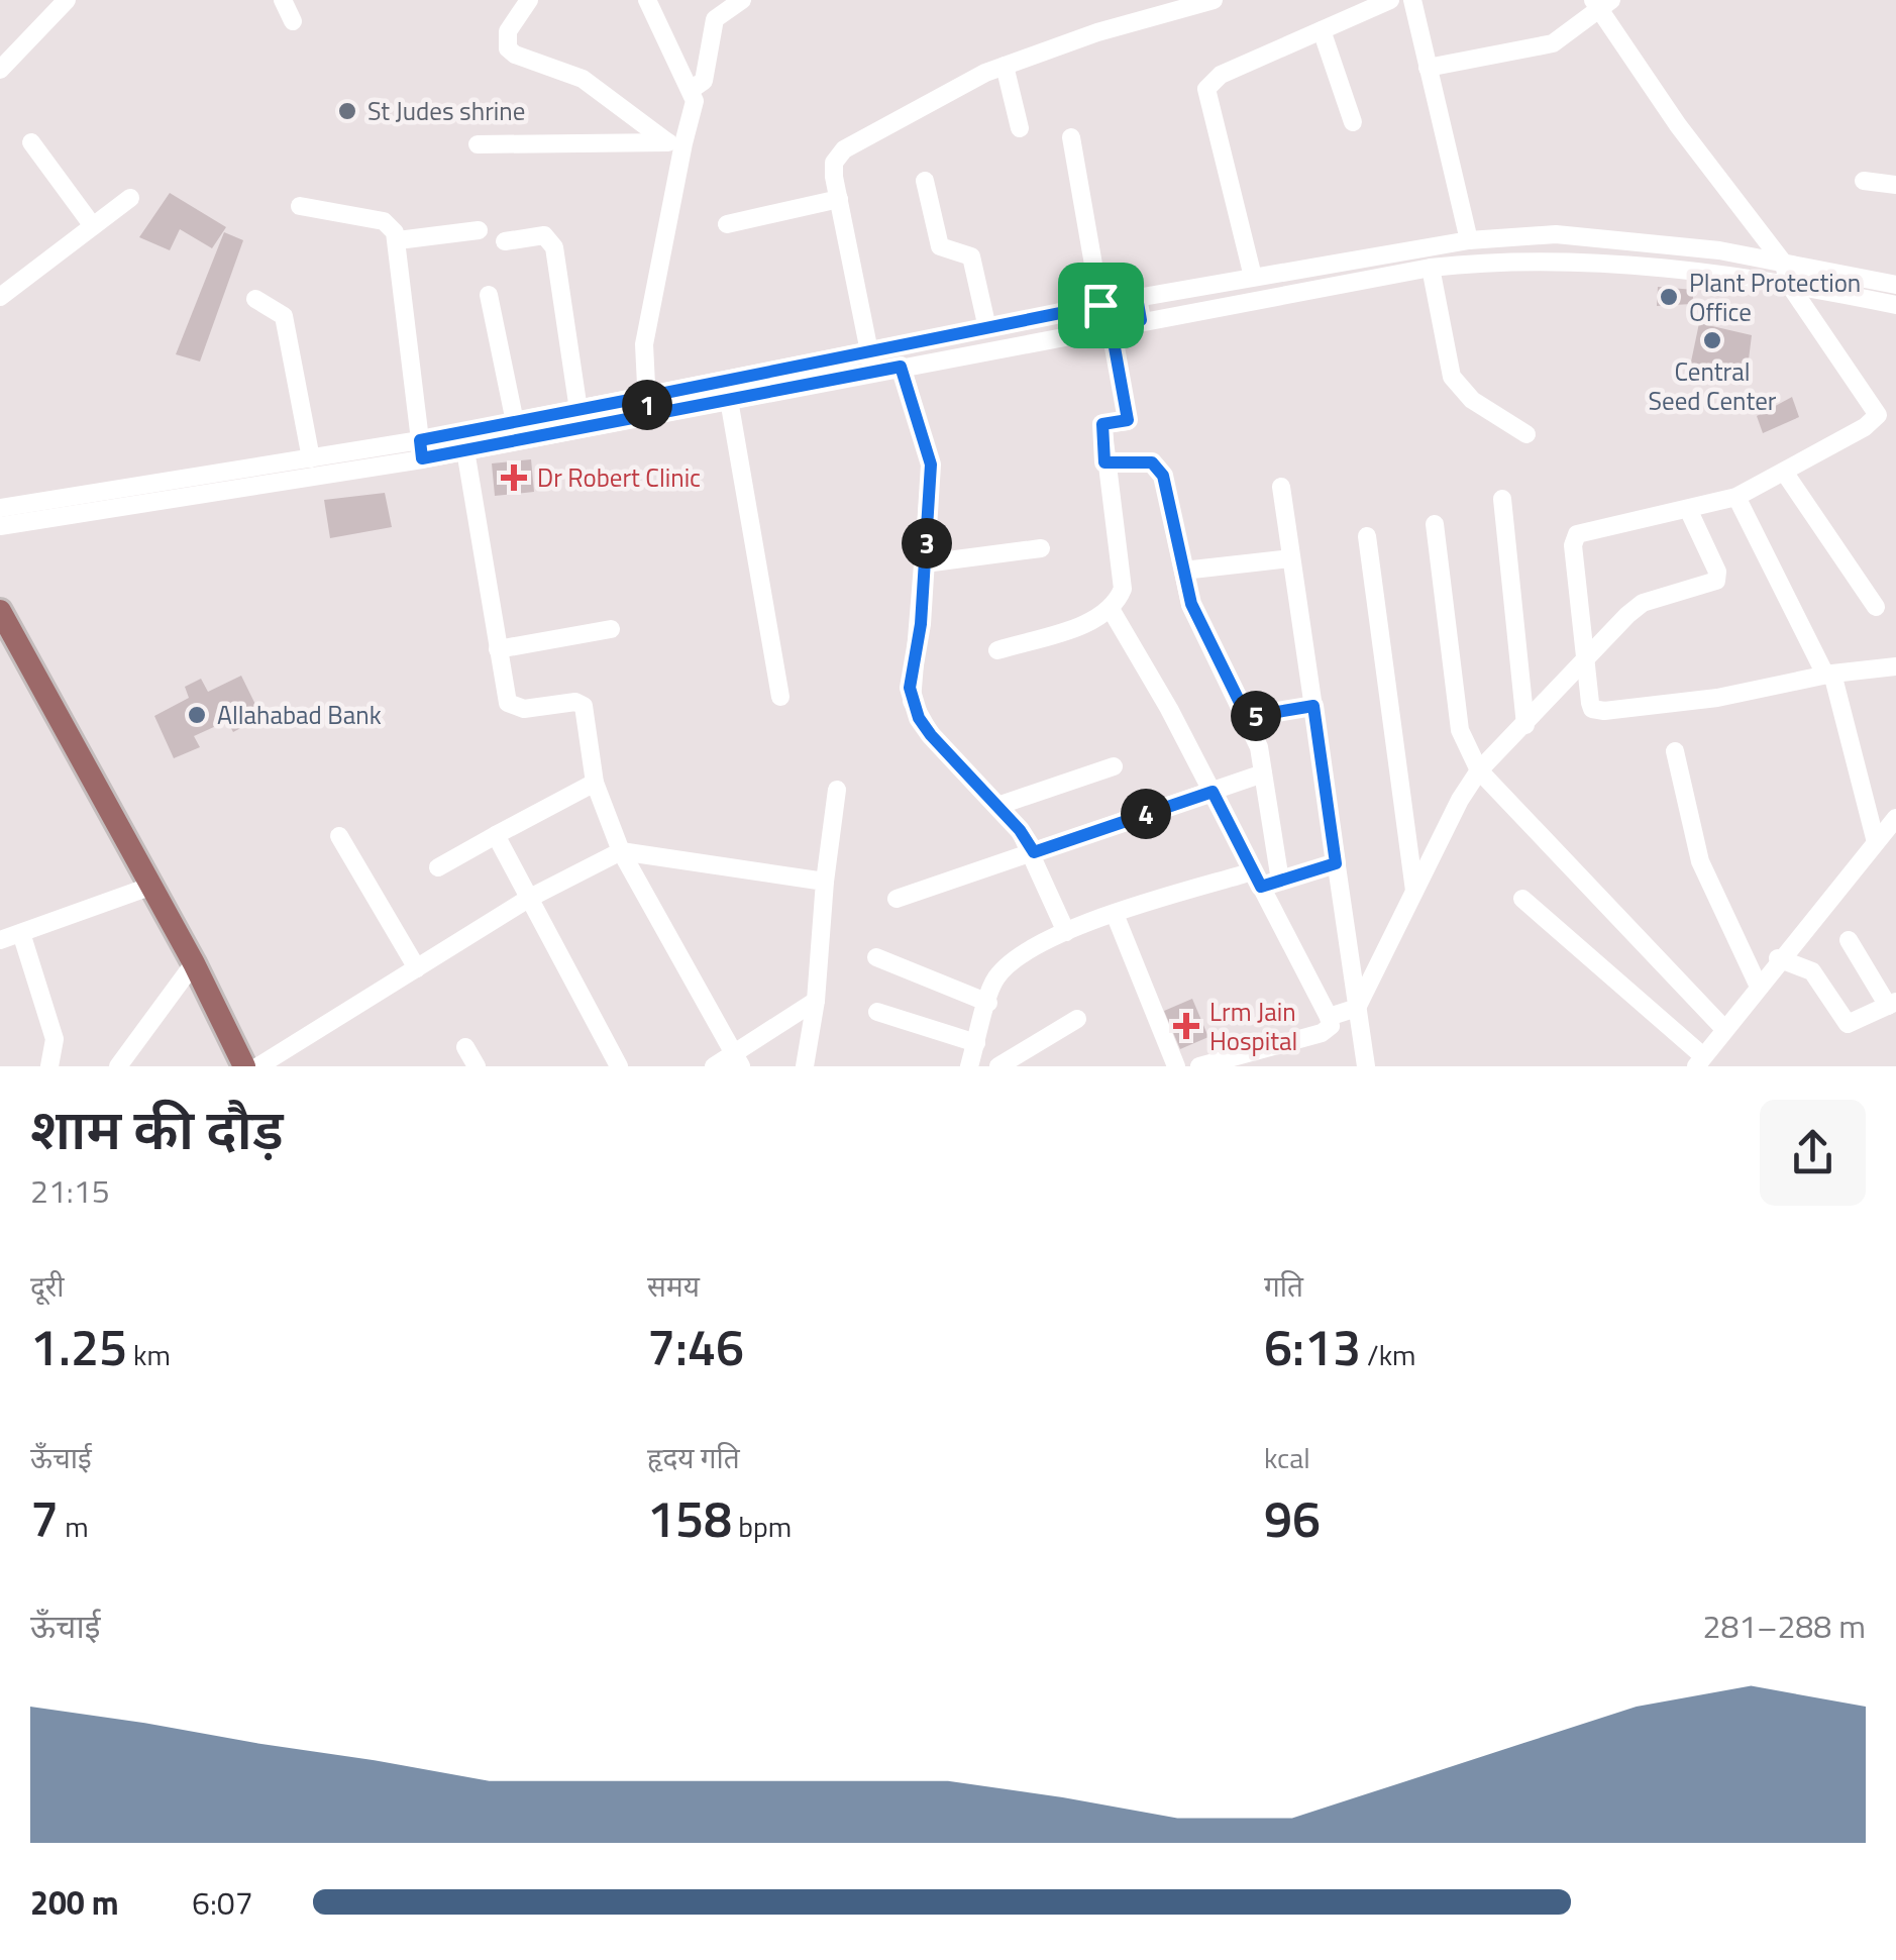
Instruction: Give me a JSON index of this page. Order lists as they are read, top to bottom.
{
  "places": {
    "other": [
      "St Judes shrine",
      "Plant Protection Office",
      "Central Seed Center",
      "Allahabad Bank"
    ],
    "health": ["Dr Robert Clinic", "Lrm Jain Hospital"]
  },
  "page": {
    "pins": [
      "1",
      "3",
      "5",
      "4"
    ],
    "heading": ["शाम की दौड़", "21:15"],
    "stats": [
      ["दूरी", "1.25 km"],
      ["समय", "7:46"],
      ["गति", "6:13 /km"],
      ["ऊँचाई", "7 m"],
      ["हृदय गति", "158 bpm"],
      ["kcal", "96"]
    ],
    "chart": ["ऊँचाई", "281–288 m"],
    "list": [
      {
        "name": "200 m",
        "note": "6:07"
      }
    ]
  }
}
